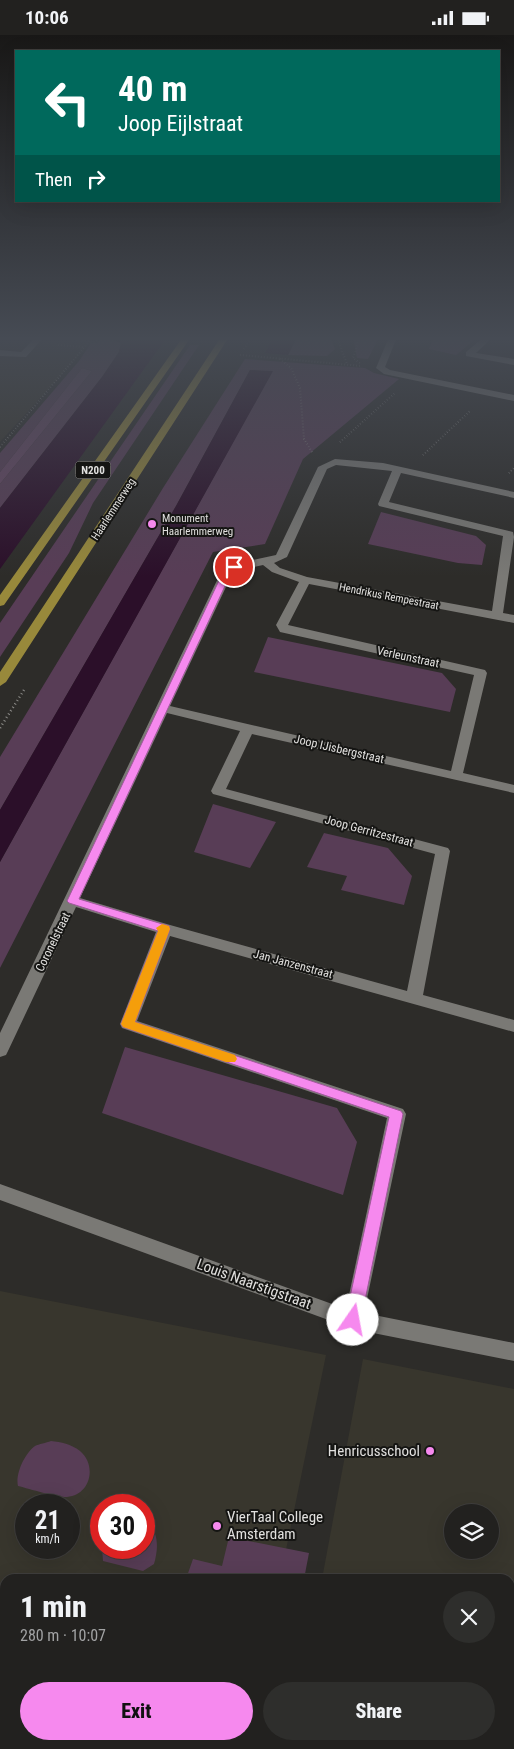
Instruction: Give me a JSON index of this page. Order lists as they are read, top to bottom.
{
  "streets": {
    "main road": ["N200", "Haarlemmerweg"],
    "street": [
      "Hendrikus Rempestraat",
      "Verleunstraat",
      "Joop IJisbergstraat",
      "Joop Gerritzestraat",
      "Coronelstraat",
      "Jan Janzenstraat",
      "Louis Naarstigstraat"
    ]
  },
  "crossings": [
    ["Hendrikus Rempestraat", "Verleunstraat"],
    ["Hendrikus Rempestraat", "Coronelstraat"],
    ["Verleunstraat", "Joop IJisbergstraat"],
    ["Joop IJisbergstraat", "Joop Gerritzestraat"],
    ["Joop IJisbergstraat", "Coronelstraat"],
    ["Joop Gerritzestraat", "Jan Janzenstraat"],
    ["Coronelstraat", "Jan Janzenstraat"]
  ],
  "places": ["Monument Haarlemmerweg", "Henricusschool", "VierTaal College Amsterdam"],
  "page": {
    "status": "10:06",
    "turn": ["40 m", "Joop Eijlstraat"],
    "then": "Then",
    "speed": "21 km/h",
    "limit": "30",
    "heading": ["1 min", "280 m · 10:07"],
    "buttons": ["Exit", "Share"]
  }
}
